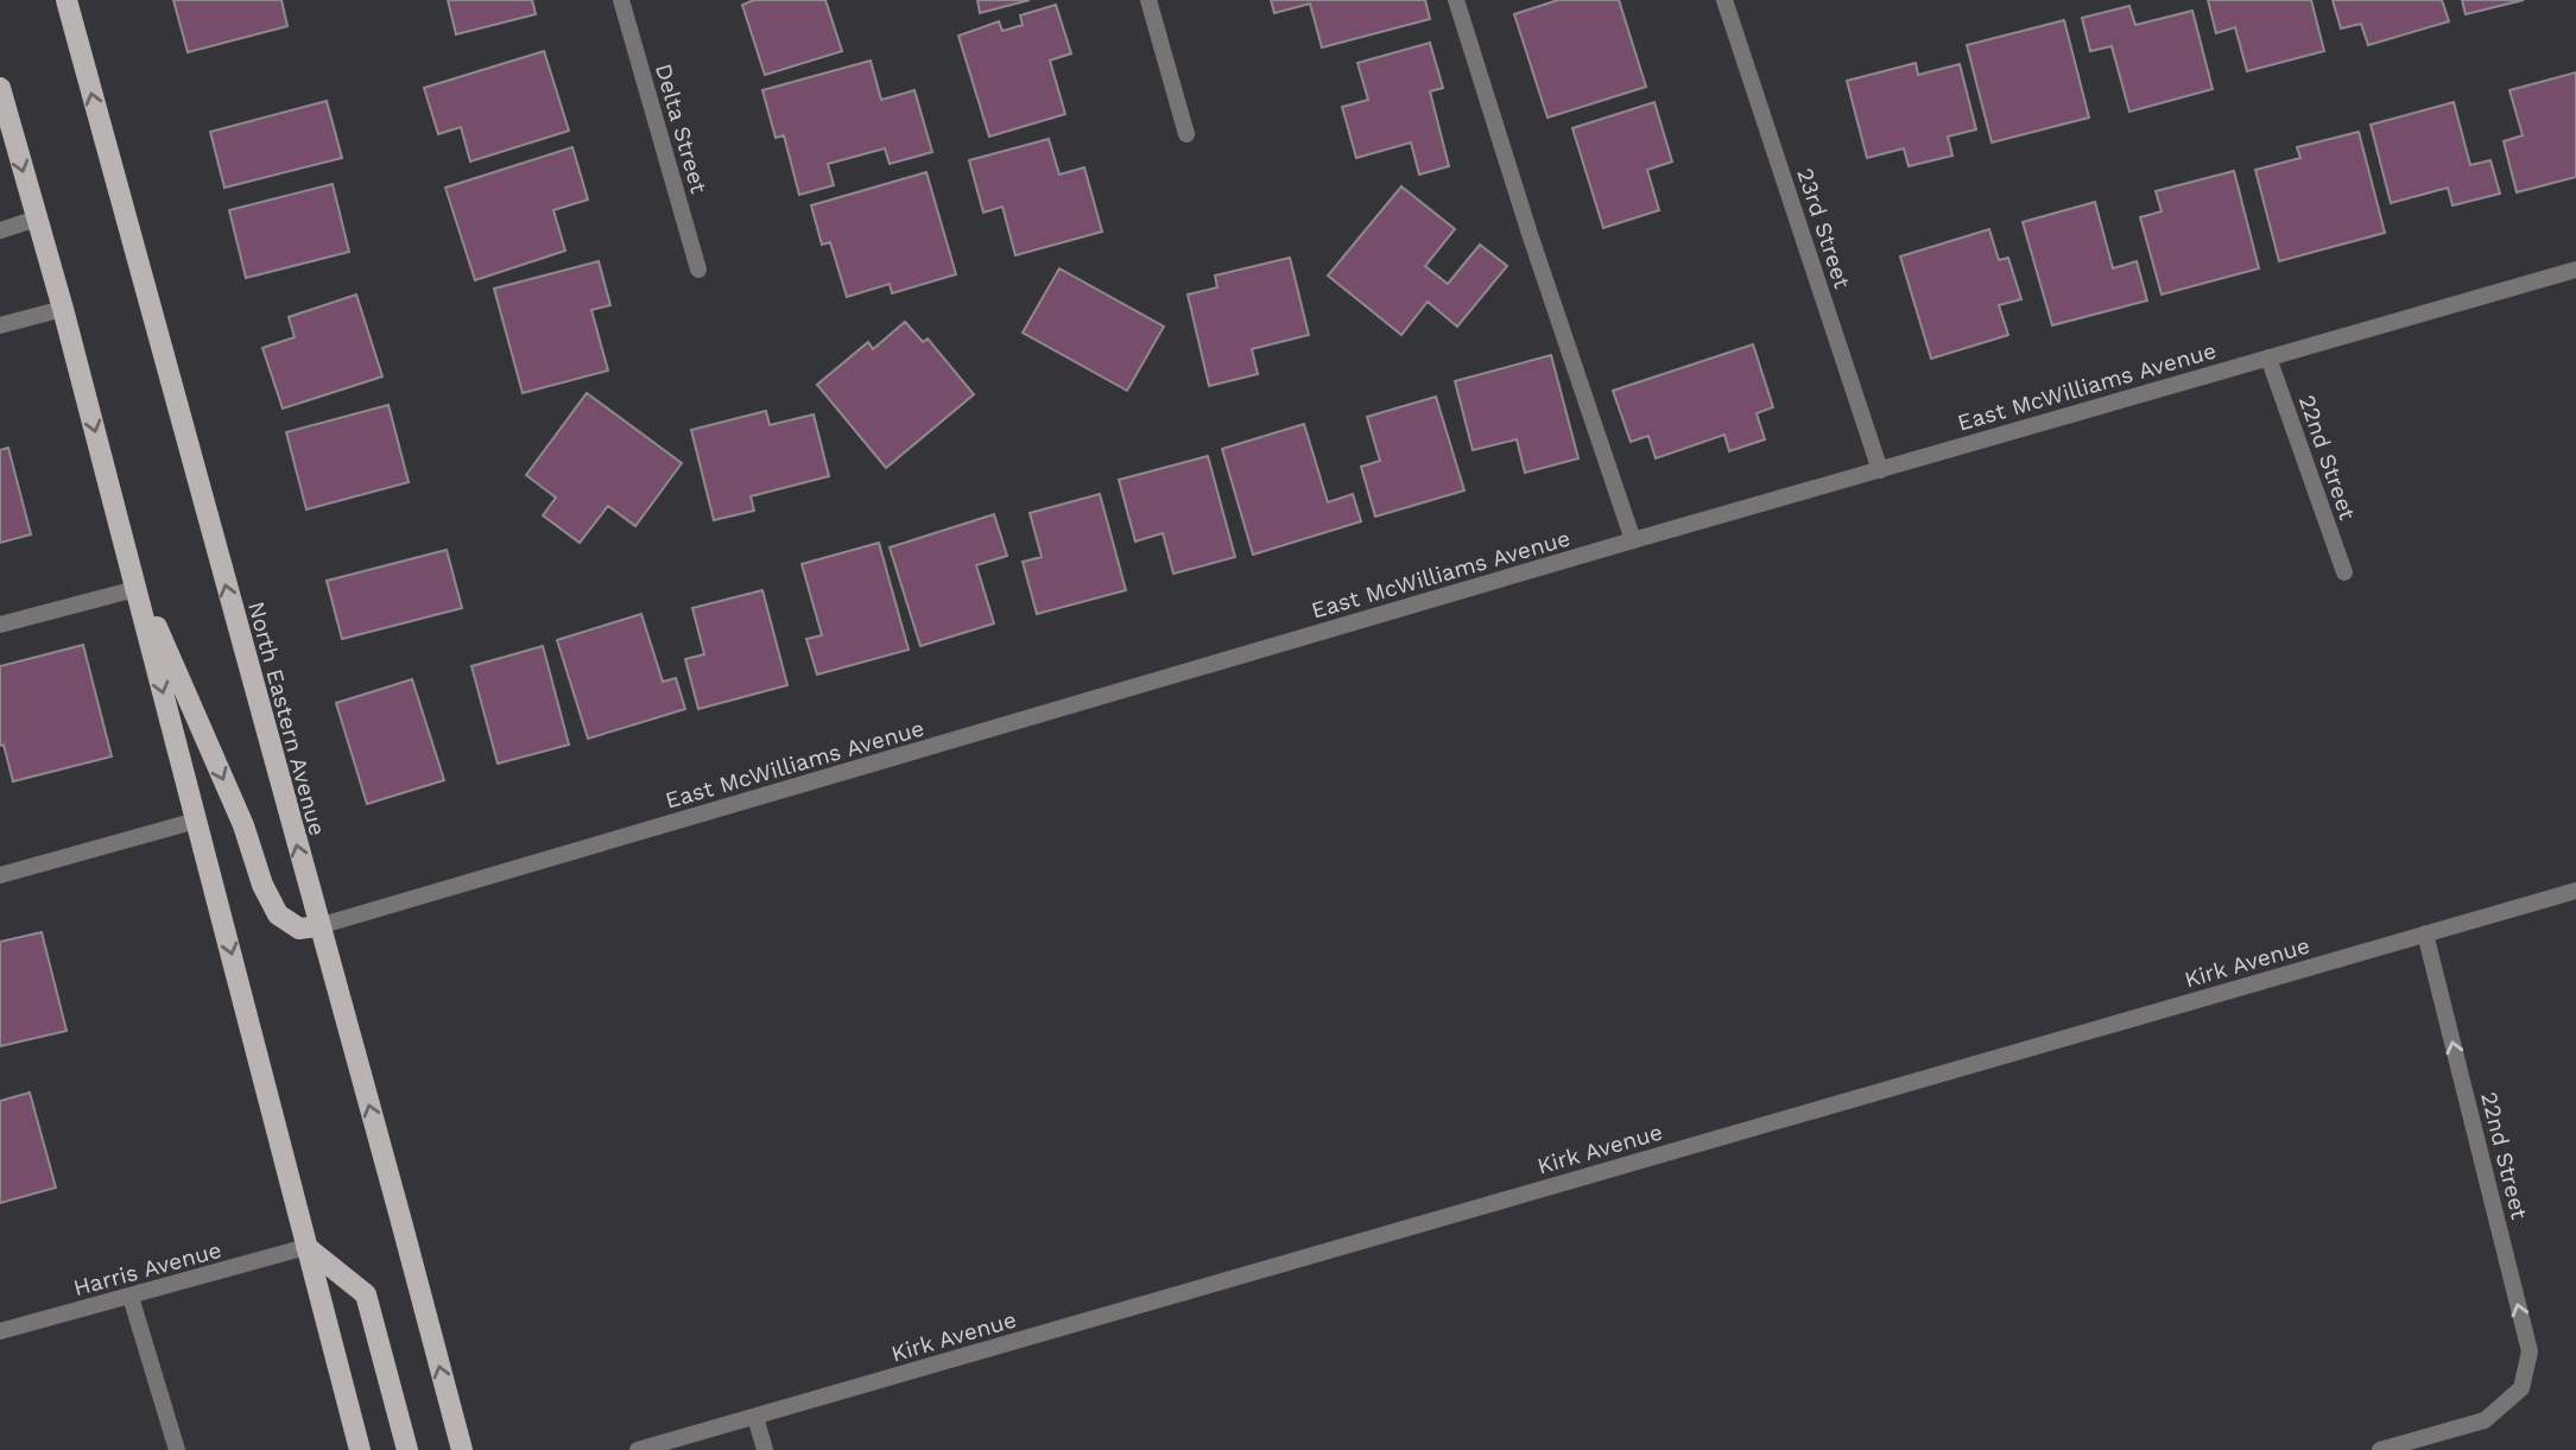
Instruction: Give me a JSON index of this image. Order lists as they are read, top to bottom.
{
  "streets": {
    "main road": ["North Eastern Avenue"],
    "street": [
      "Delta Street",
      "23rd Street",
      "East McWilliams Avenue",
      "22nd Street",
      "Kirk Avenue",
      "Harris Avenue"
    ]
  },
  "crossings": [
    ["23rd Street", "East McWilliams Avenue"],
    ["East McWilliams Avenue", "22nd Street"],
    ["East McWilliams Avenue", "North Eastern Avenue"],
    ["22nd Street", "Kirk Avenue"]
  ],
  "one_way": ["22nd Street"]
}
